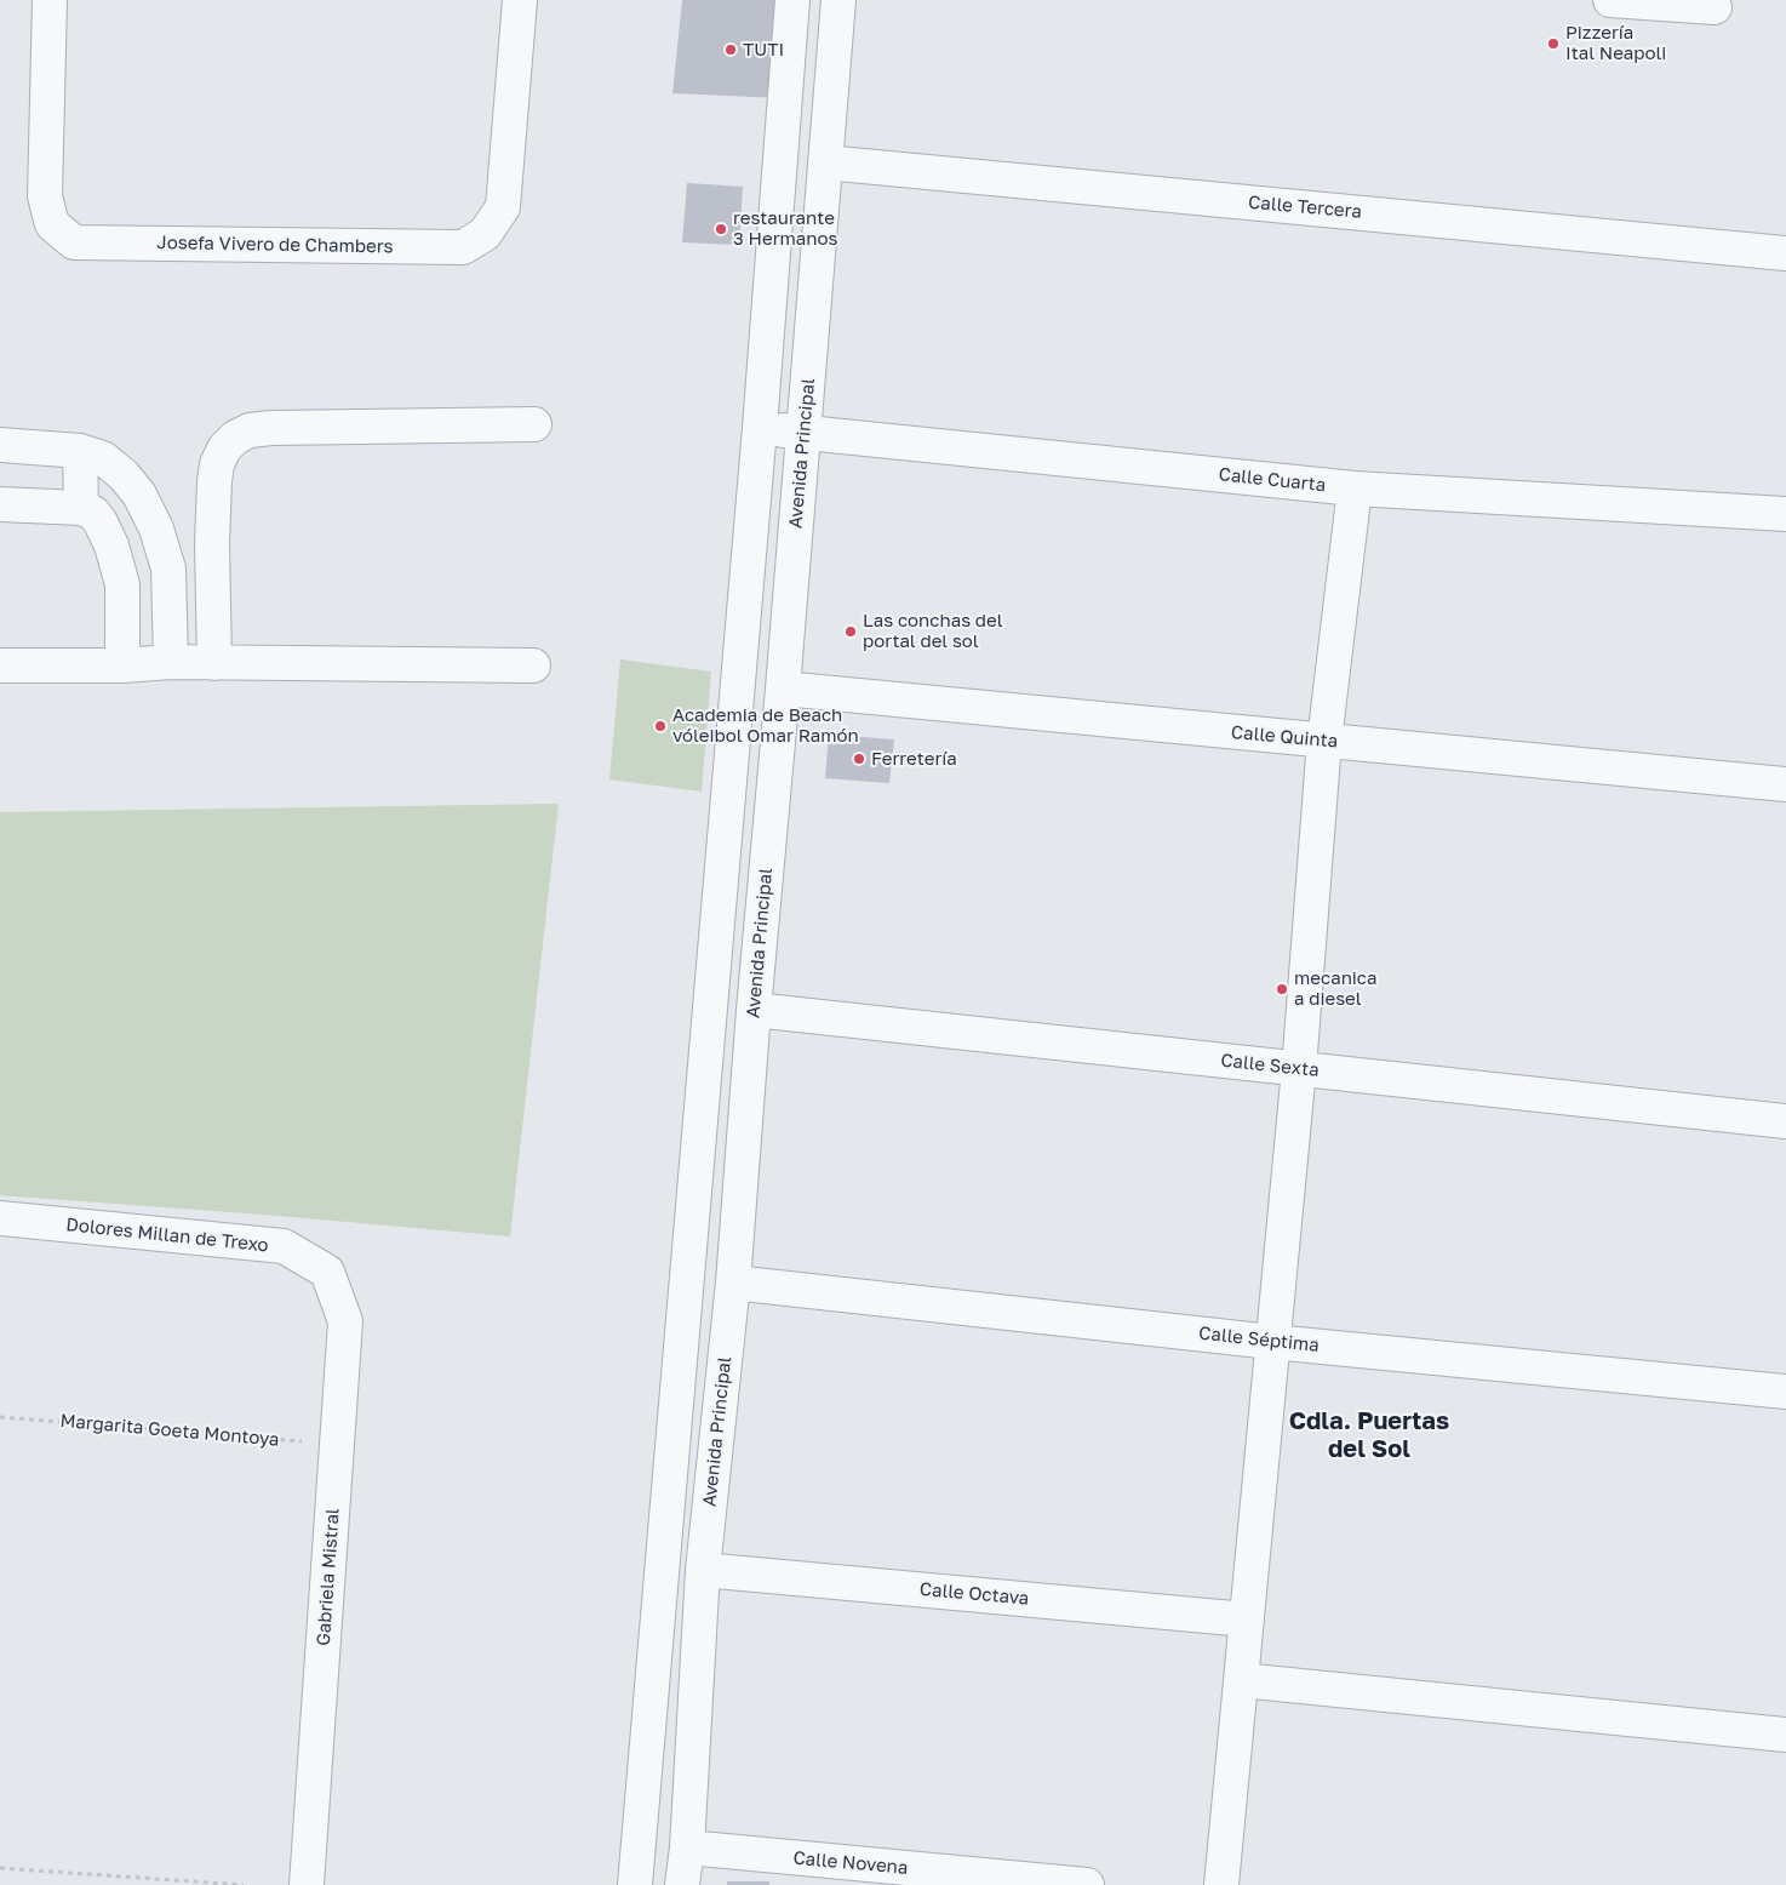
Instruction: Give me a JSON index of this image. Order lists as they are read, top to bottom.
{
  "streets": {
    "street": [
      "Calle Tercera",
      "Josefa Vivero de Chambers",
      "Avenida Principal",
      "Calle Cuarta",
      "Calle Quinta",
      "Calle Sexta",
      "Dolores Millan de Trexo",
      "Calle Séptima",
      "Gabriela Mistral",
      "Calle Octava",
      "Calle Novena"
    ],
    "path": ["Margarita Goeta Montoya"]
  },
  "crossings": [
    ["Calle Tercera", "Avenida Principal"],
    ["Avenida Principal", "Calle Cuarta"],
    ["Avenida Principal", "Calle Quinta"],
    ["Avenida Principal", "Calle Sexta"],
    ["Avenida Principal", "Calle Séptima"],
    ["Avenida Principal", "Calle Octava"],
    ["Avenida Principal", "Calle Novena"],
    ["Dolores Millan de Trexo", "Gabriela Mistral"],
    ["Margarita Goeta Montoya", "Gabriela Mistral"]
  ],
  "districts": ["Cdla. Puertas del Sol"],
  "places": [
    "Pizzería Ital Neapoli",
    "TUTI",
    "restaurante 3 Hermanos",
    "Las conchas del portal del sol",
    "Academia de Beach vóleibol Omar Ramón",
    "Ferretería",
    "mecanica a diesel"
  ]
}
